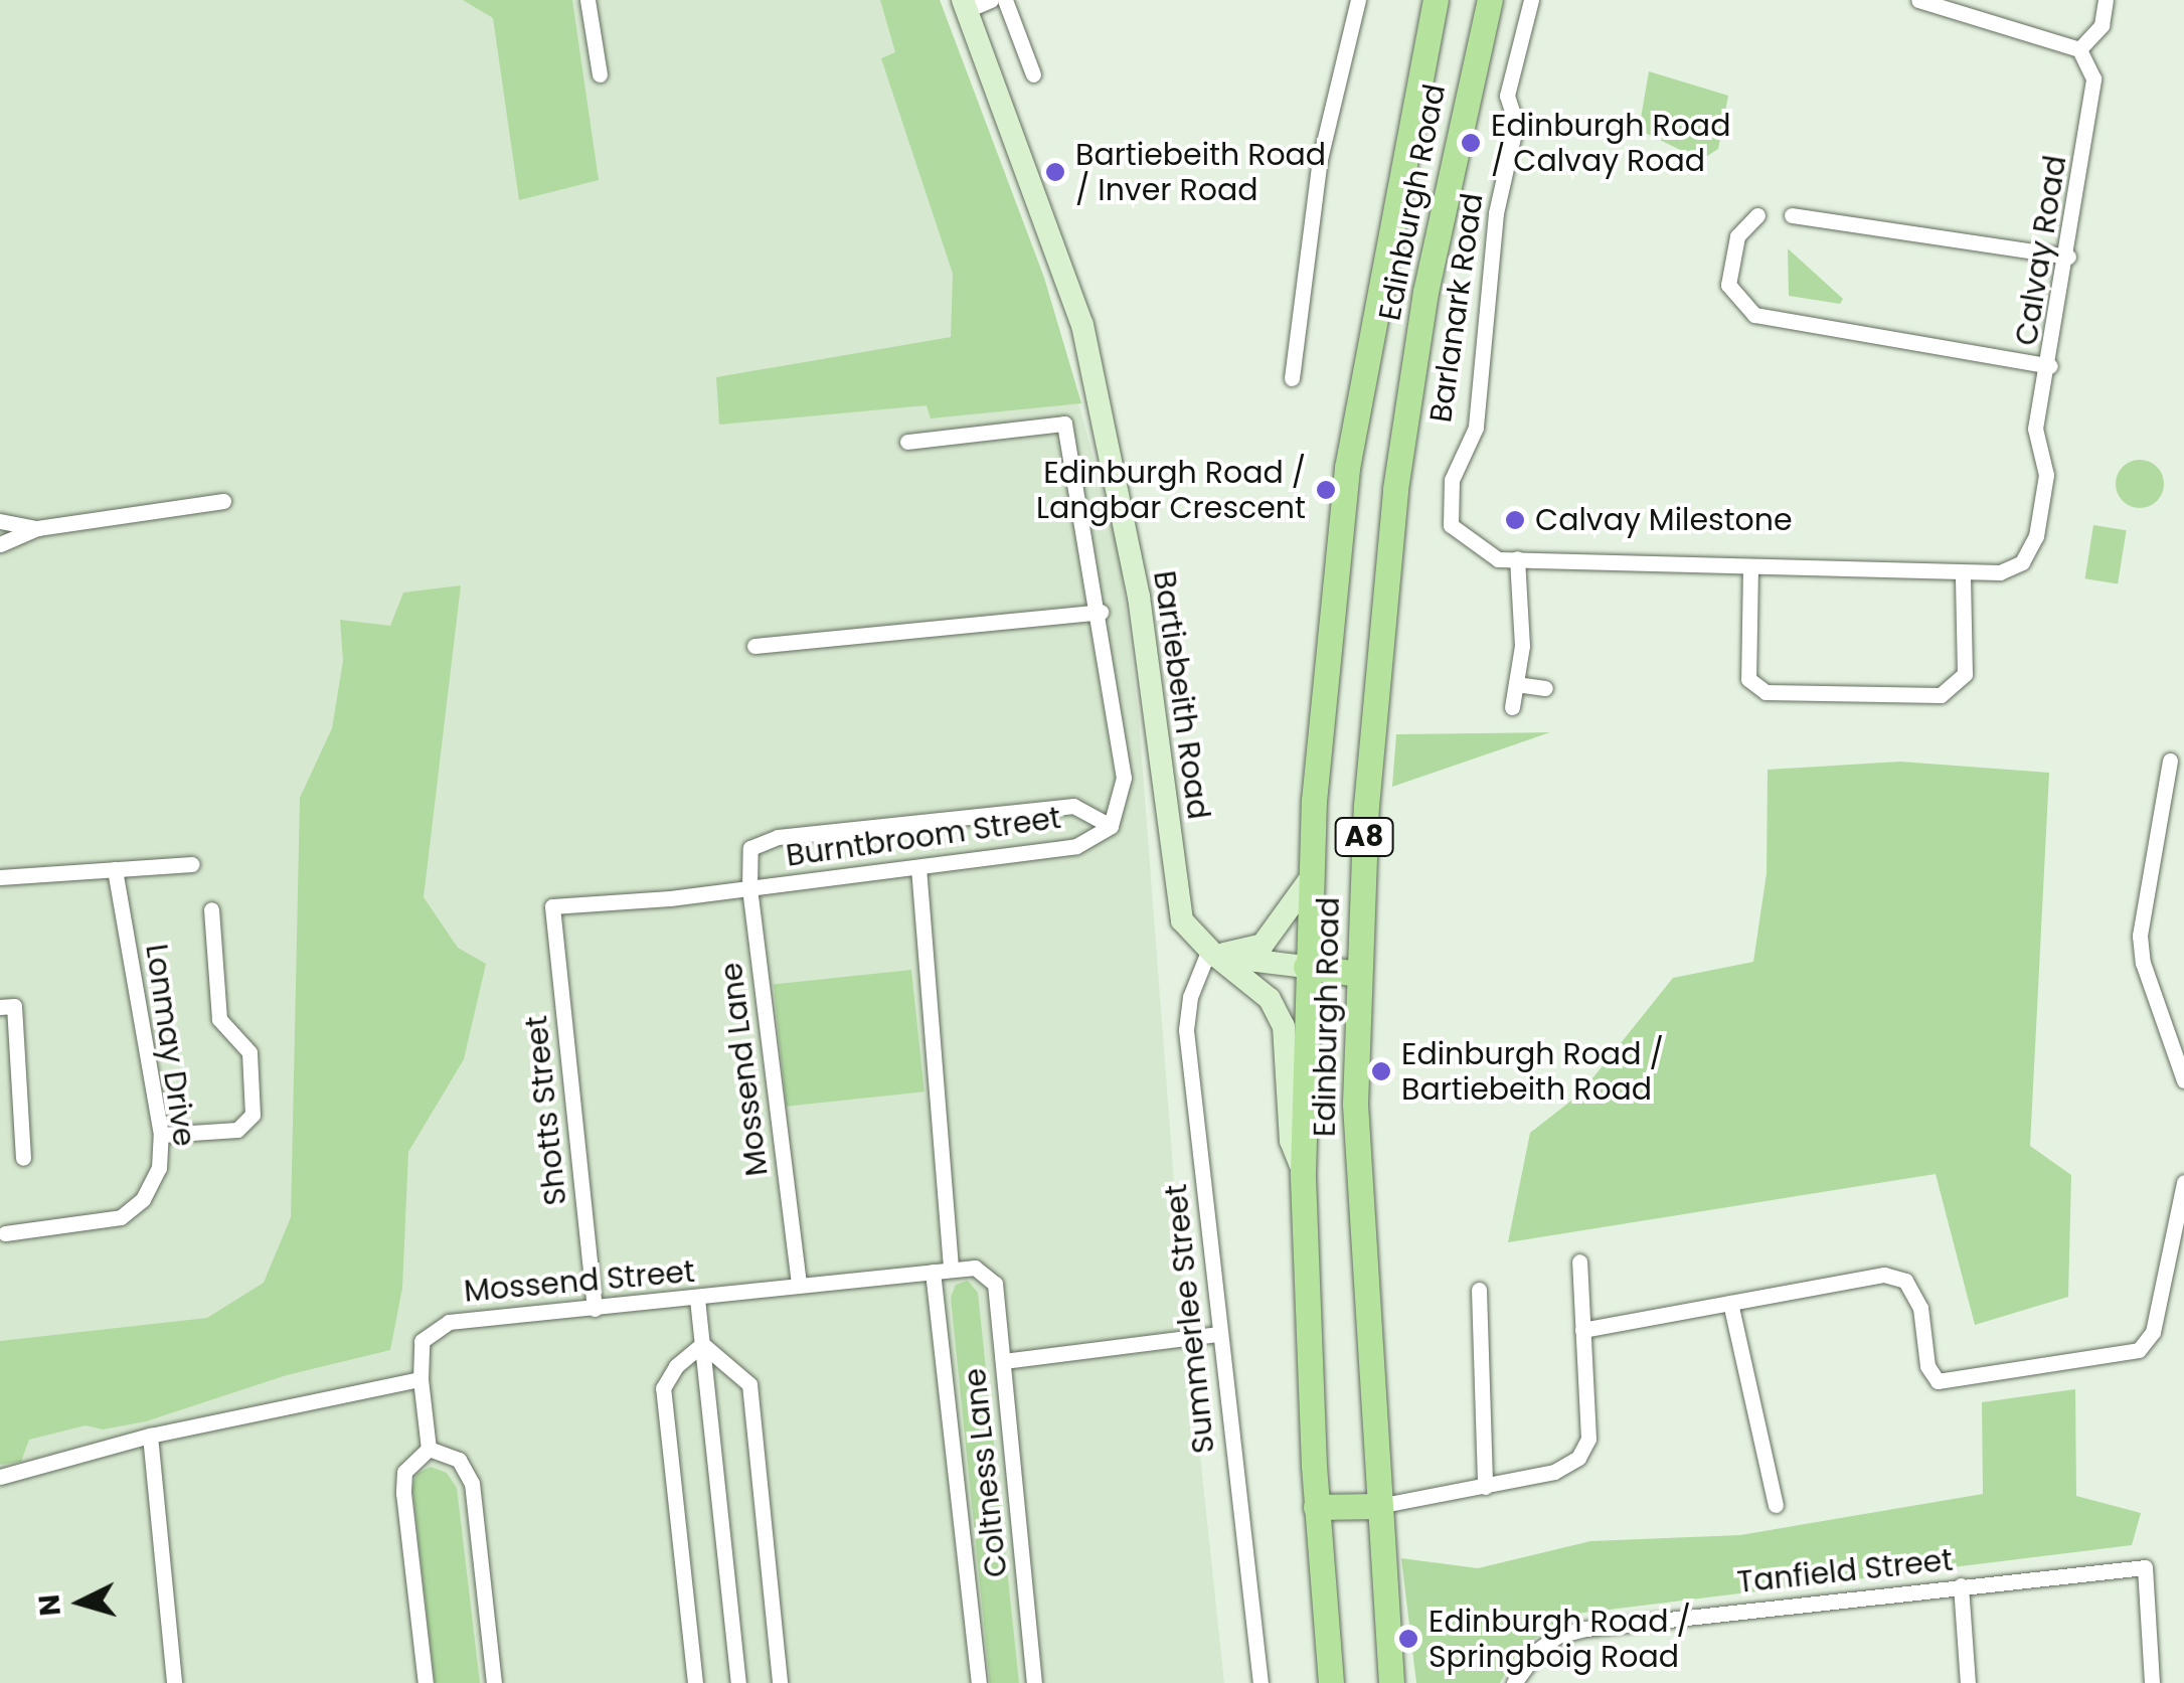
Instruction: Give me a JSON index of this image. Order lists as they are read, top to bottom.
{
  "streets": {
    "main road": ["Edinburgh Road", "A8"],
    "street": [
      "Calvay Road",
      "Barlanark Road",
      "Bartiebeith Road",
      "Burntbroom Street",
      "Lonmay Drive",
      "Mossend Lane",
      "Shotts Street",
      "Mossend Street",
      "Summerlee Street",
      "Coltness Lane",
      "Tanfield Street"
    ]
  },
  "crossings": [
    ["Edinburgh Road", "Bartiebeith Road"],
    ["Calvay Road", "Barlanark Road"],
    ["Bartiebeith Road", "Summerlee Street"],
    ["Burntbroom Street", "Mossend Lane"],
    ["Burntbroom Street", "Shotts Street"],
    ["Mossend Lane", "Mossend Street"],
    ["Shotts Street", "Mossend Street"],
    ["Mossend Street", "Coltness Lane"]
  ],
  "places": [
    "Edinburgh Road / Calvay Road",
    "Bartiebeith Road / Inver Road",
    "Edinburgh Road / Langbar Crescent",
    "Calvay Milestone",
    "Edinburgh Road / Bartiebeith Road",
    "Edinburgh Road / Springboig Road"
  ],
  "north": "left"
}
